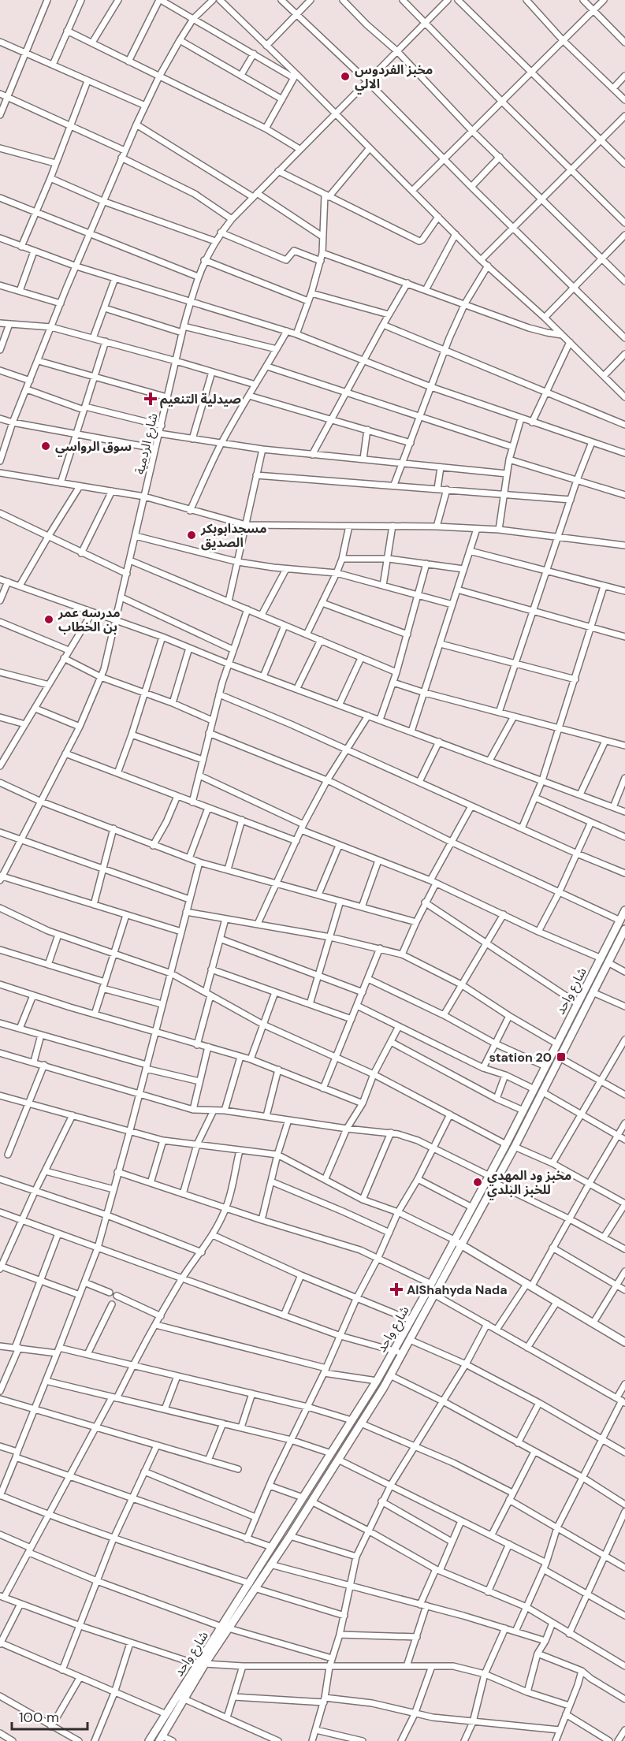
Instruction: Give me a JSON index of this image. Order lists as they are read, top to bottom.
{
  "streets": {
    "street": ["شارع الردمية", "شارع واحد"]
  },
  "places": {
    "other": [
      "مخبز الفردوس الالي",
      "سوق الرواسي",
      "مسجدابوبكر الصديق",
      "مدرسه عمر بن الخطاب",
      "مخبز ود المهدي للخبز البلدي"
    ],
    "health": ["صيدلية التنعيم", "AlShahyda Nada"],
    "transit": ["station 20"]
  },
  "scale_bar": "100 m"
}
